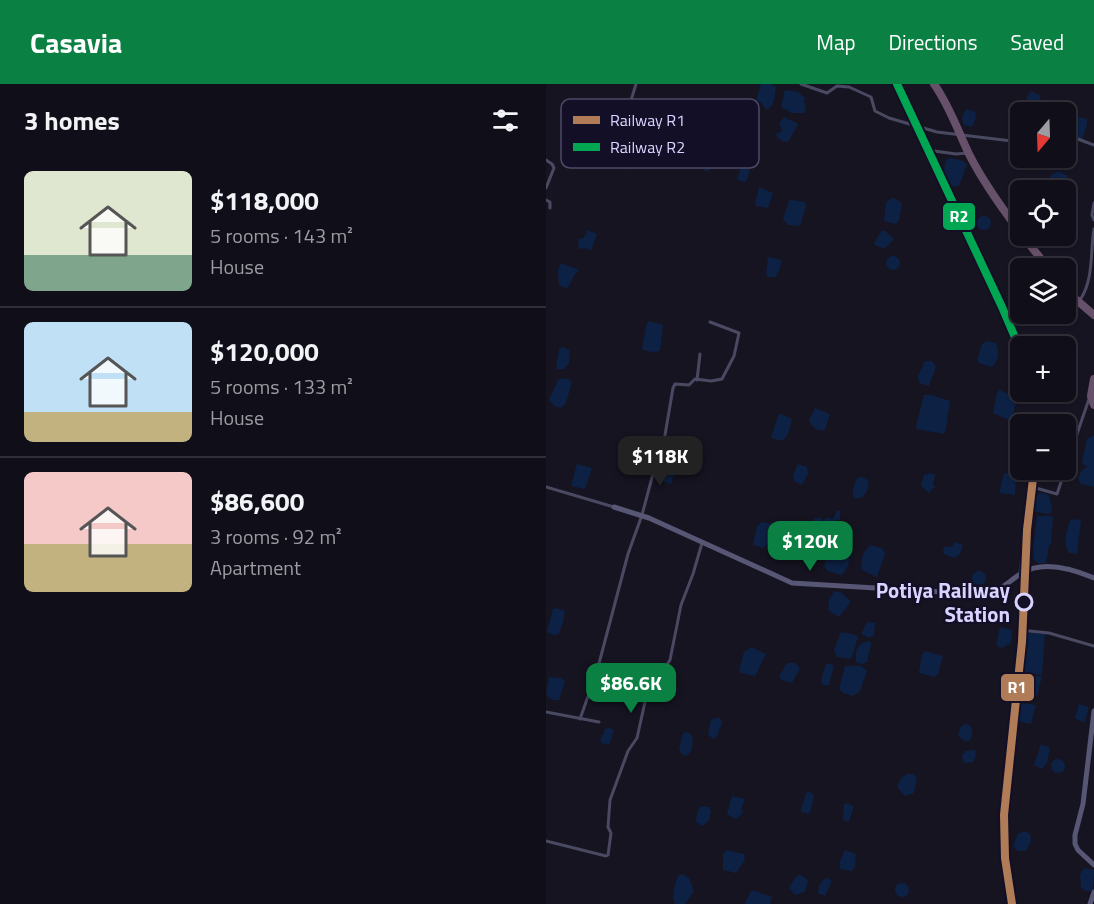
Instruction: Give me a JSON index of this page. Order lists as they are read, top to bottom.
{
  "places": ["Potiya Railway Station"],
  "lines": ["rail line R2", "rail line R1"],
  "legend": ["Railway R1", "Railway R2"],
  "north": "bottom",
  "page": {
    "header": "Casavia",
    "nav": ["Map", "Directions", "Saved"],
    "heading": "3 homes",
    "map_buttons": ["+", "−"],
    "list": [
      {
        "name": "$118,000",
        "note": "5 rooms · 143 m² · House"
      },
      {
        "name": "$120,000",
        "note": "5 rooms · 133 m² · House"
      },
      {
        "name": "$86,600",
        "note": "3 rooms · 92 m² · Apartment"
      }
    ],
    "price": ["$118K", "$120K", "$86.6K"]
  }
}
